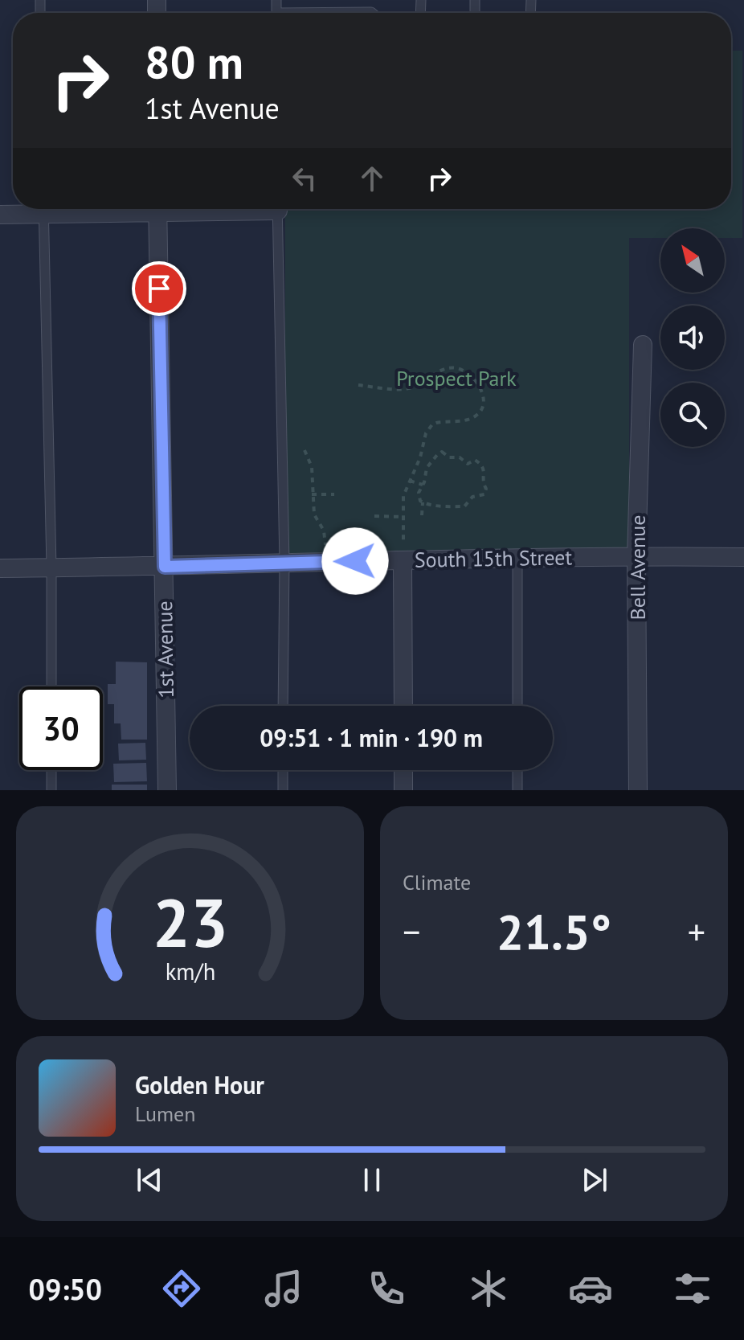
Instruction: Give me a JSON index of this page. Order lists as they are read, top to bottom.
{
  "streets": {
    "street": ["South 15th Street", "Bell Avenue", "1st Avenue"]
  },
  "crossings": [
    ["South 15th Street", "Bell Avenue"],
    ["South 15th Street", "1st Avenue"]
  ],
  "parks": ["Prospect Park"],
  "north": "top left",
  "page": {
    "turn": ["80 m", "1st Avenue"],
    "limit": "30",
    "trip": "09:51 · 1 min · 190 m",
    "tile": "Climate",
    "heat": ["−", "21.5°", "+"],
    "song": ["Golden Hour", "Lumen"],
    "tabs": "09:50",
    "gauge": ["23", "km/h"]
  }
}
